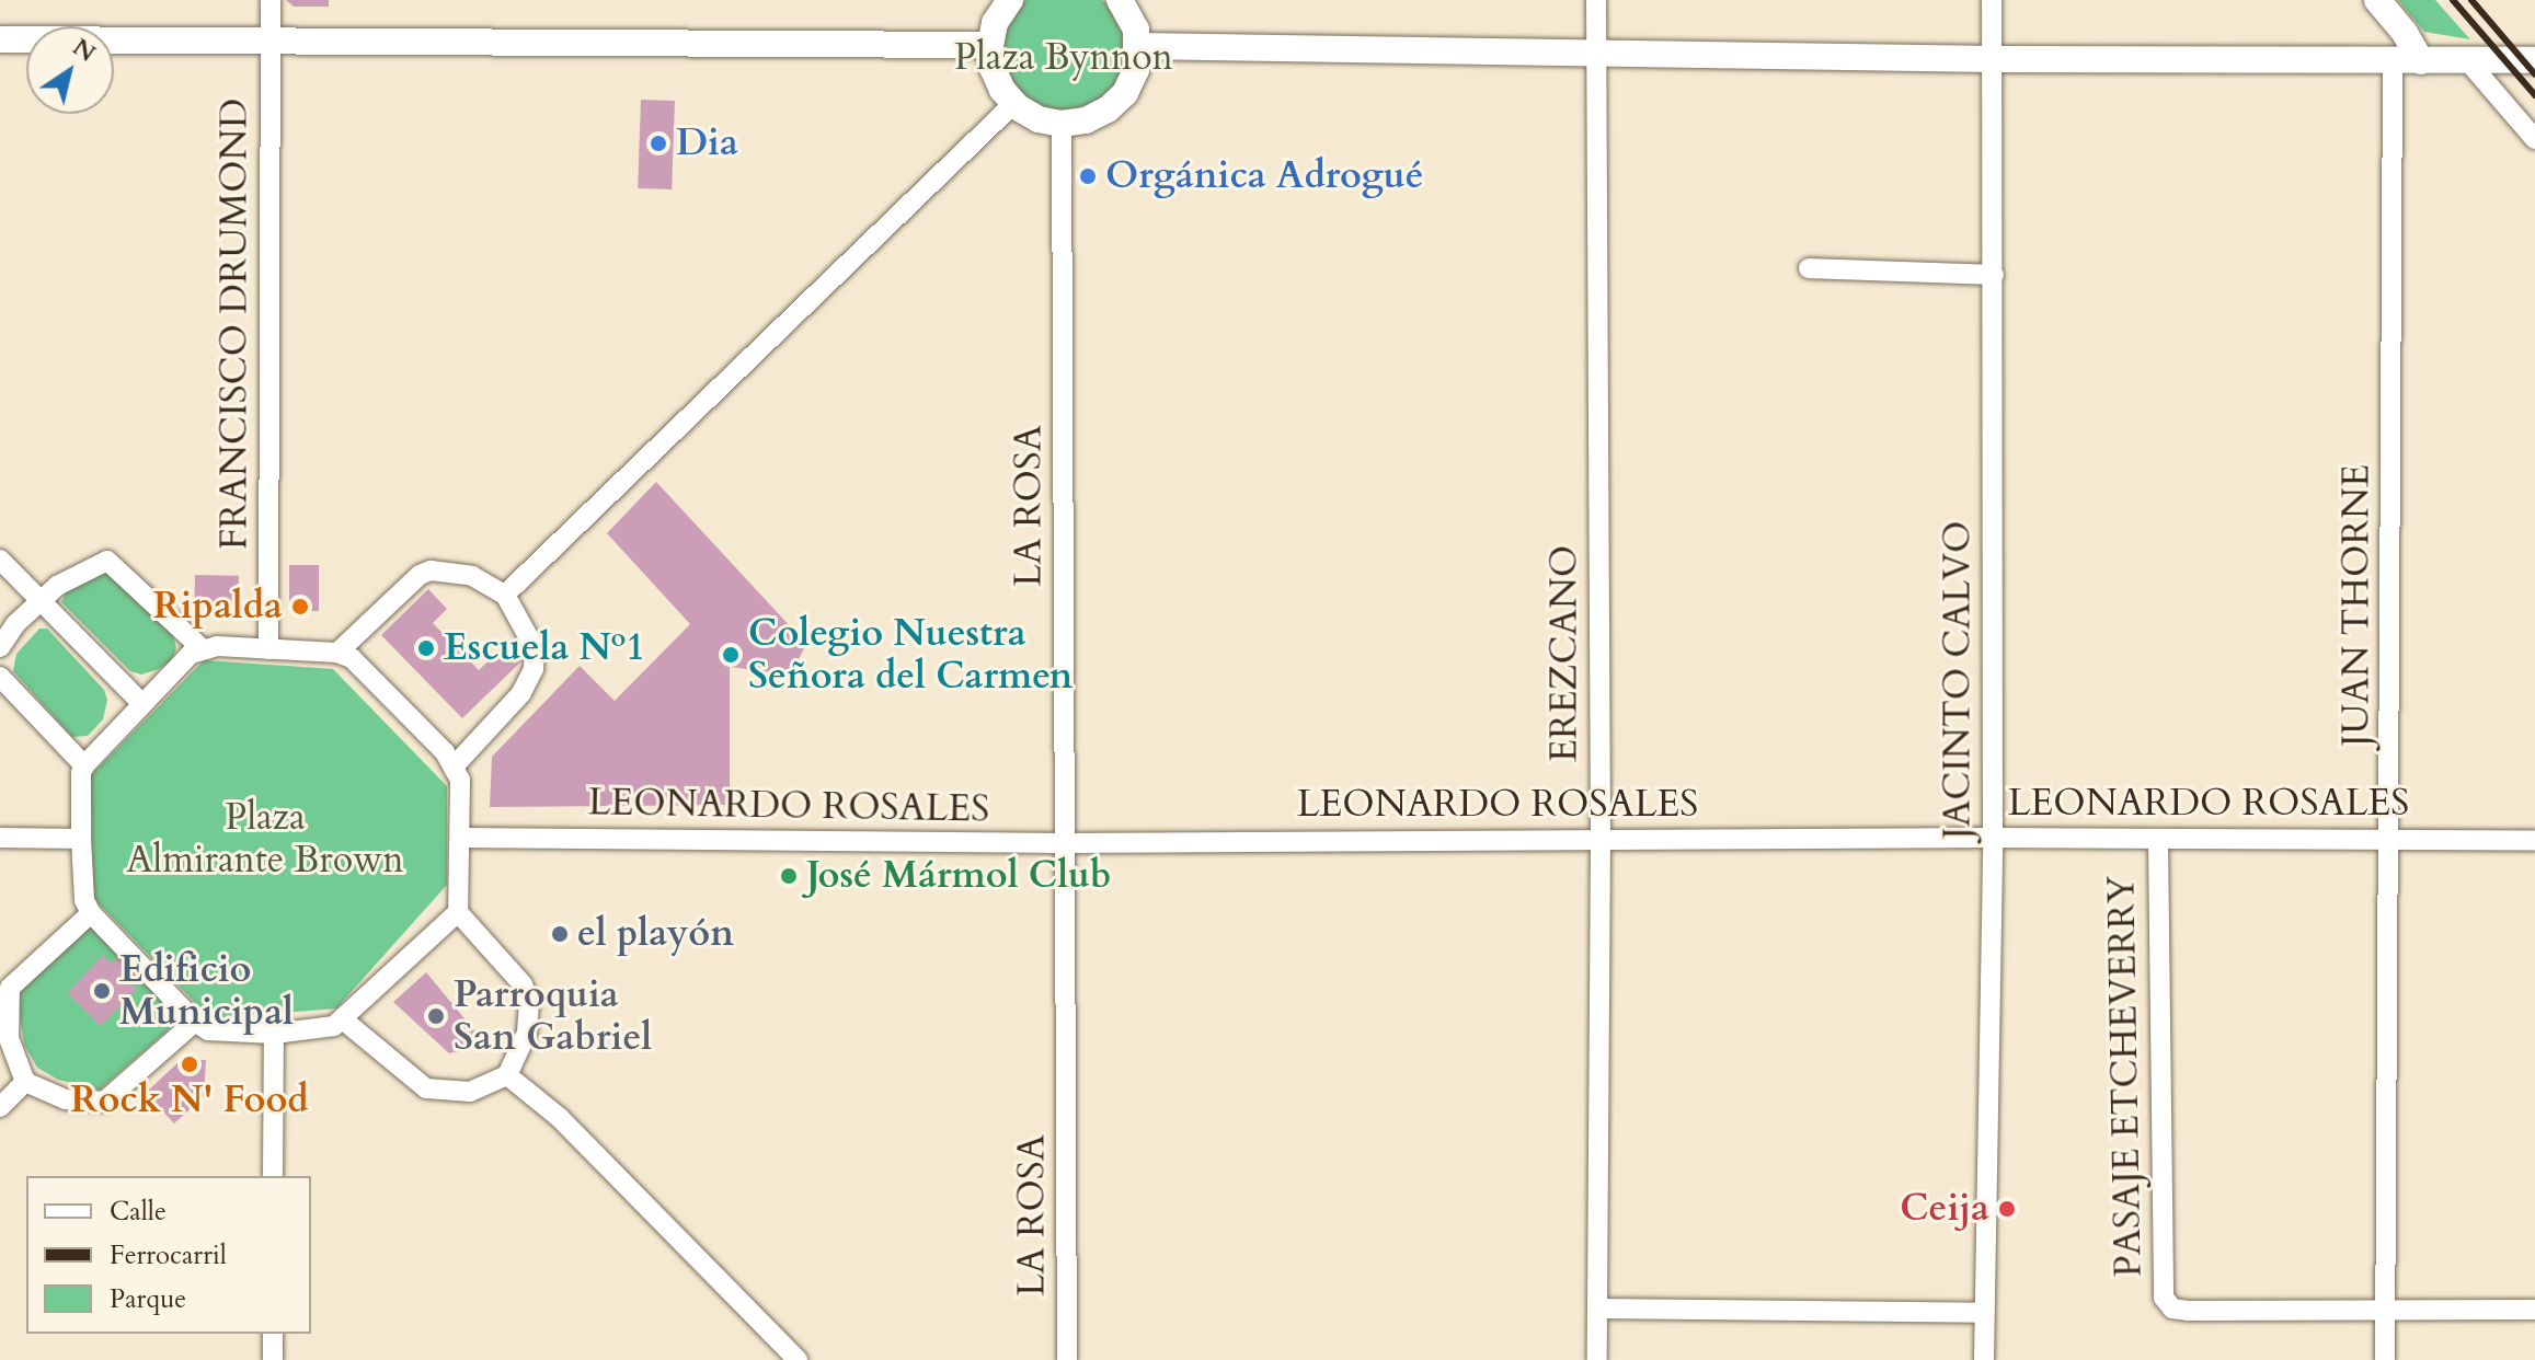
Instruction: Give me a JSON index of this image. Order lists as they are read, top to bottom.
{
  "streets": {
    "street": [
      "FRANCISCO DRUMOND",
      "LA ROSA",
      "JUAN THORNE",
      "EREZCANO",
      "JACINTO CALVO",
      "LEONARDO ROSALES",
      "PASAJE ETCHEVERRY"
    ]
  },
  "crossings": [
    ["LA ROSA", "LEONARDO ROSALES"],
    ["JUAN THORNE", "LEONARDO ROSALES"],
    ["JUAN THORNE", "PASAJE ETCHEVERRY"],
    ["EREZCANO", "LEONARDO ROSALES"],
    ["JACINTO CALVO", "LEONARDO ROSALES"],
    ["LEONARDO ROSALES", "PASAJE ETCHEVERRY"]
  ],
  "parks": ["Plaza Bynnon", "Plaza Almirante Brown"],
  "places": [
    "Dia",
    "Orgánica Adrogué",
    "Ripalda",
    "Escuela Nº1",
    "Colegio Nuestra Señora del Carmen",
    "José Mármol Club",
    "el playón",
    "Edificio Municipal",
    "Parroquia San Gabriel",
    "Rock N' Food",
    "Ceija"
  ],
  "legend": ["Calle", "Ferrocarril", "Parque"],
  "north": "top right"
}
